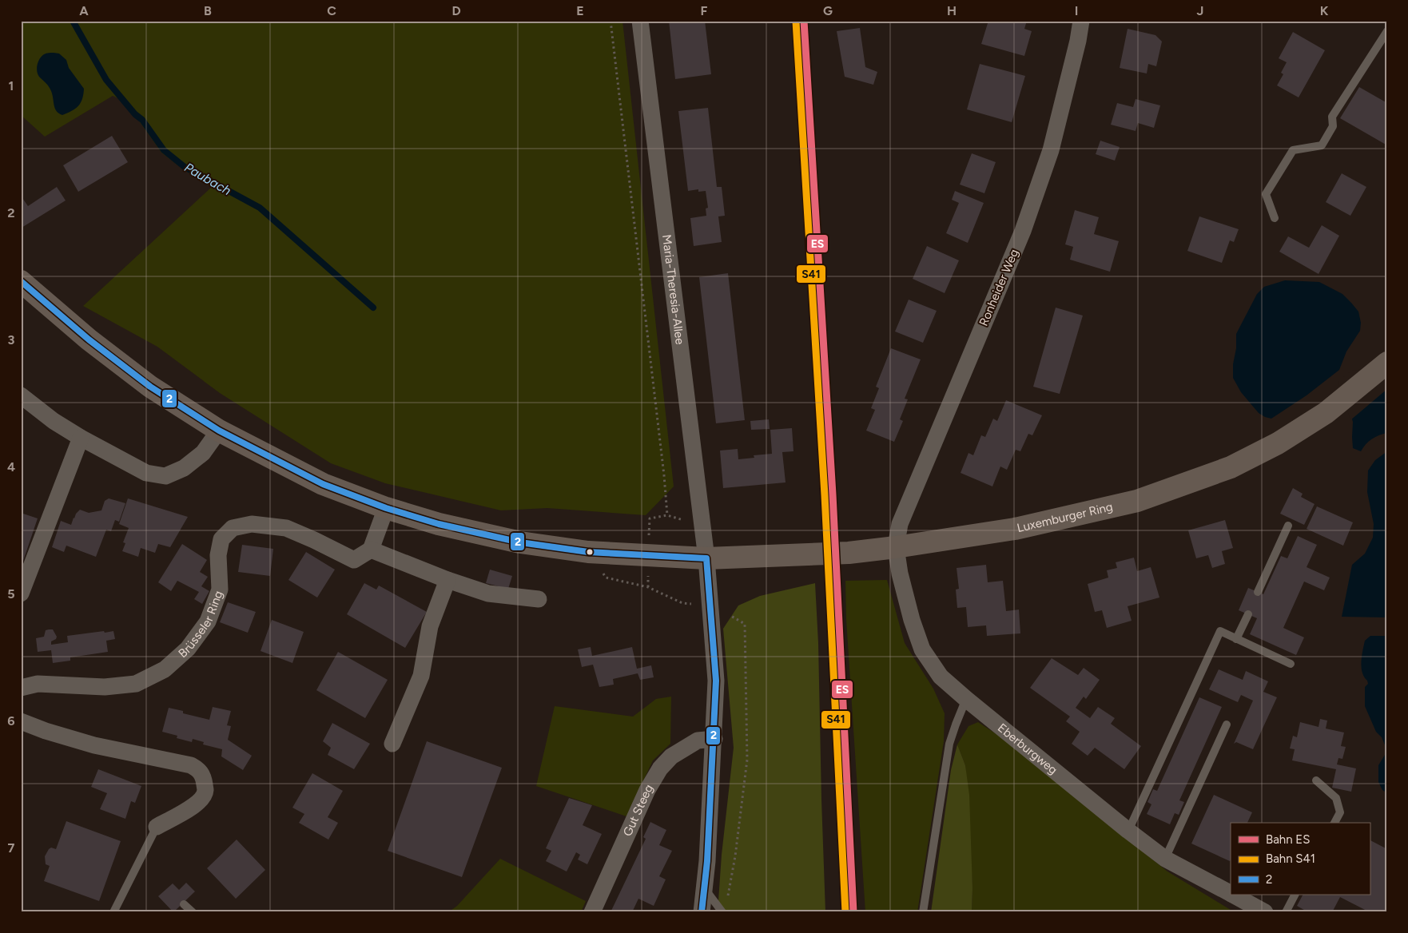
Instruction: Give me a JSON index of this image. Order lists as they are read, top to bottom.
{
  "streets": {
    "main road": ["Luxemburger Ring"],
    "street": [
      "Ronheider Weg",
      "Maria-Theresia-Allee",
      "Brüsseler Ring",
      "Eberburgweg",
      "Gut Steeg"
    ]
  },
  "crossings": [
    ["Ronheider Weg", "Luxemburger Ring"],
    ["Ronheider Weg", "Eberburgweg"],
    ["Maria-Theresia-Allee", "Luxemburger Ring"],
    ["Maria-Theresia-Allee", "Gut Steeg"],
    ["Luxemburger Ring", "Eberburgweg"]
  ],
  "water": ["Paubach"],
  "lines": ["rail line ES", "rail line S41", "transit line 2"],
  "legend": ["Bahn ES", "Bahn S41", "2"],
  "grid": {
    "columns": [
      "A",
      "B",
      "C",
      "D",
      "E",
      "F",
      "G",
      "H",
      "I",
      "J",
      "K"
    ],
    "rows": [
      "1",
      "2",
      "3",
      "4",
      "5",
      "6",
      "7"
    ]
  }
}
